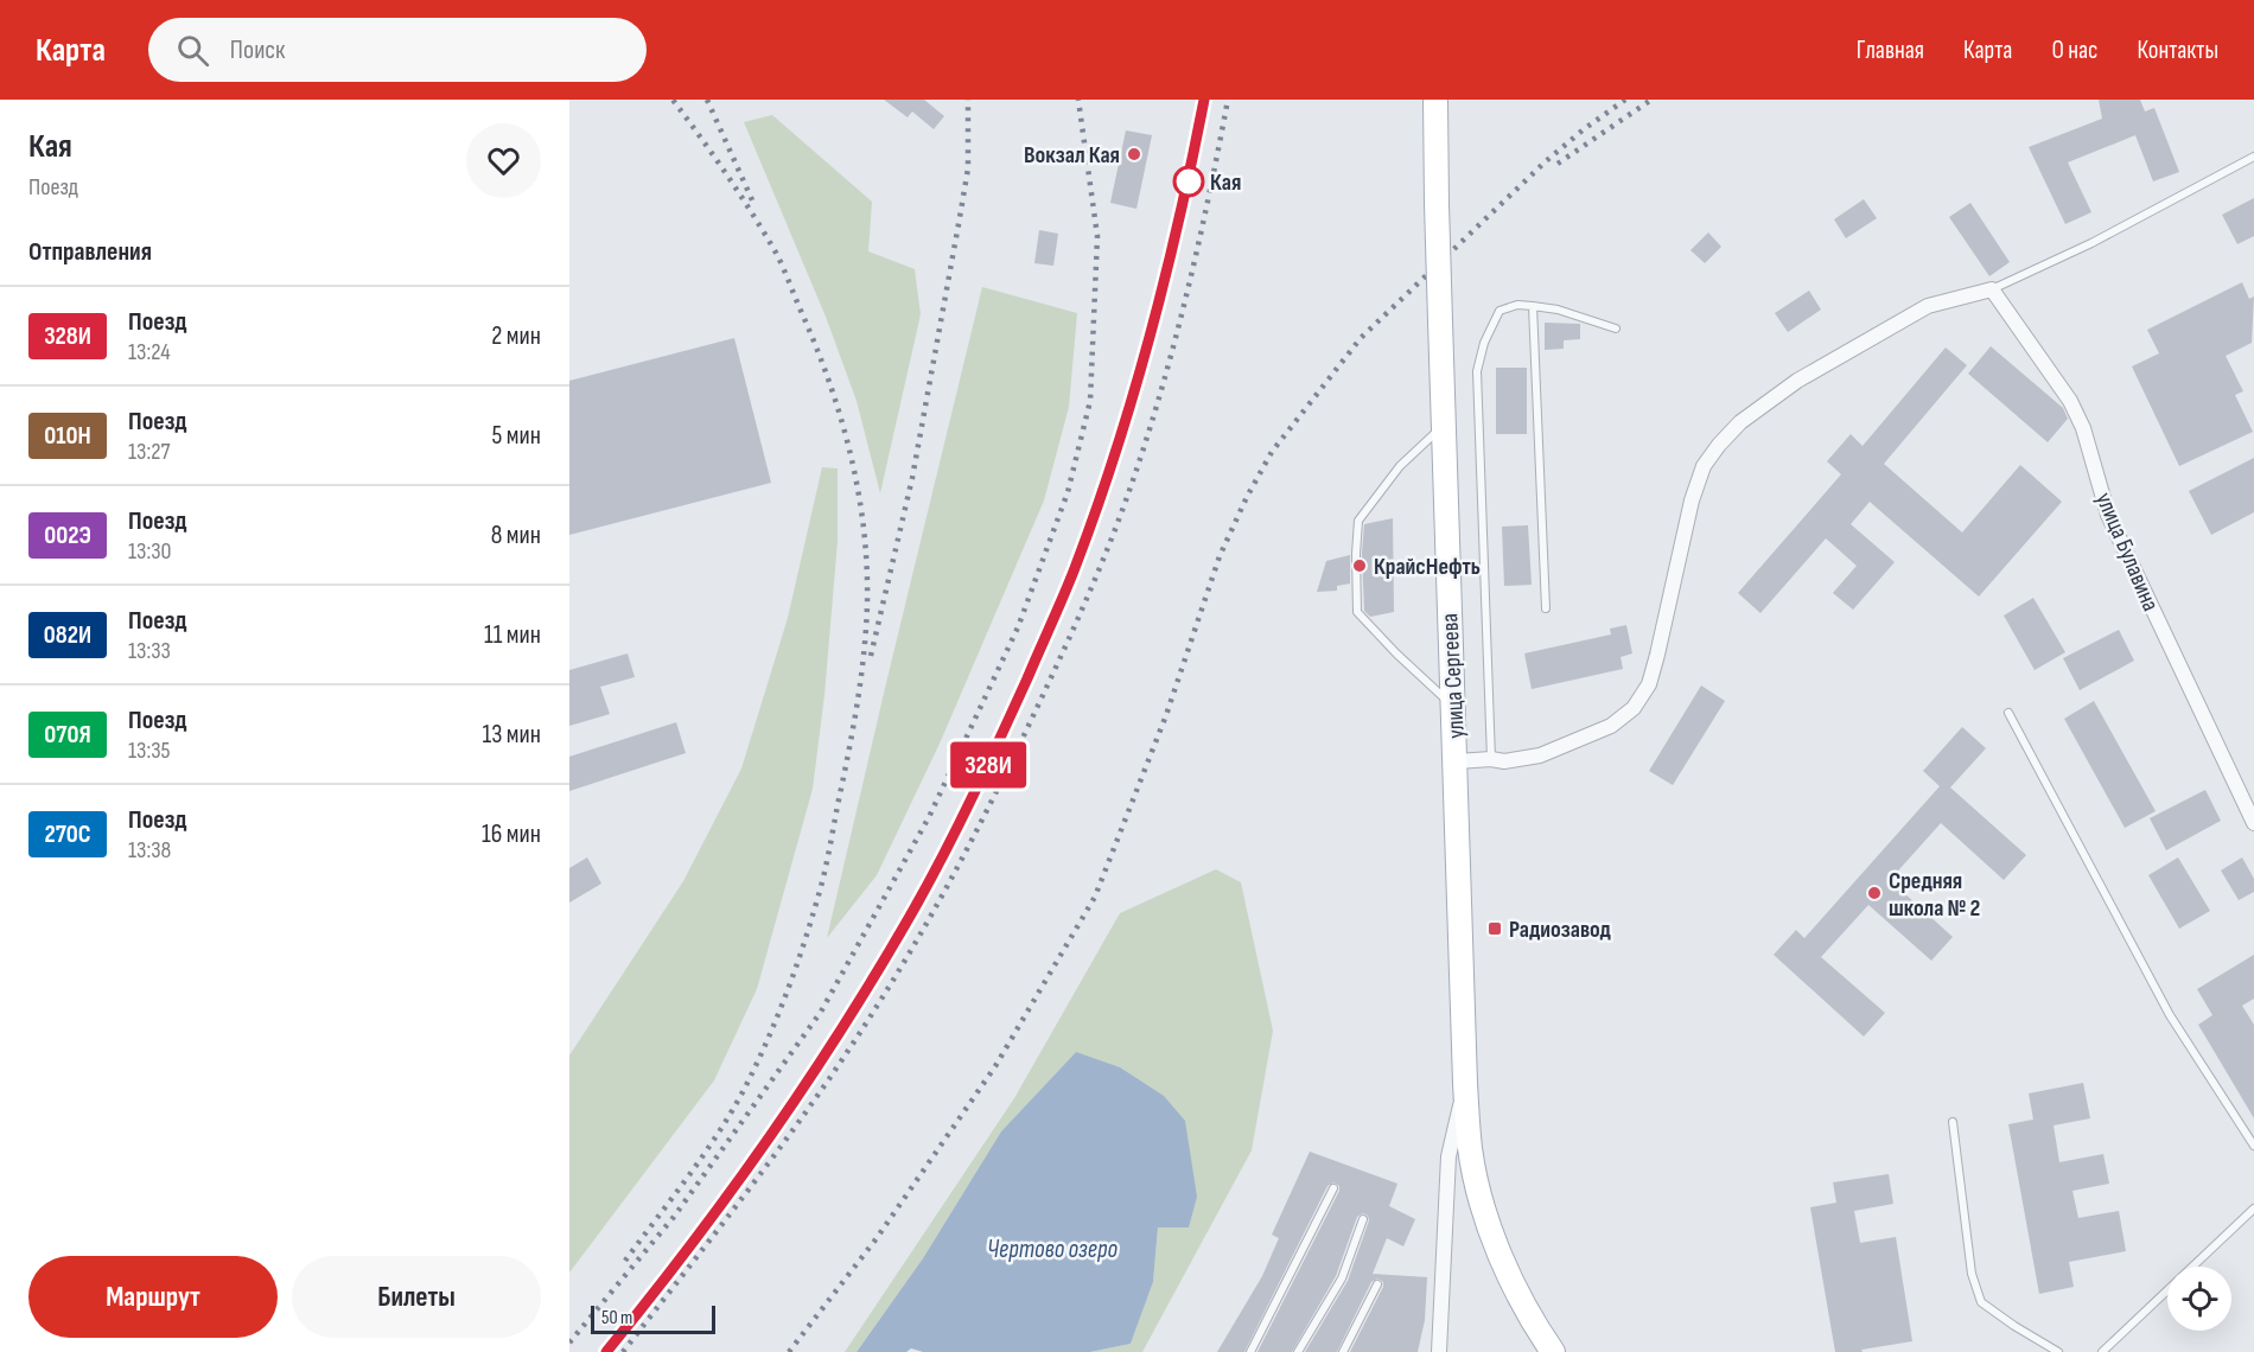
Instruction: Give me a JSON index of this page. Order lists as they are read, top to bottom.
{
  "streets": {
    "main road": ["улица Сергеева"],
    "street": ["улица Булавина"]
  },
  "water": ["Чертово озеро"],
  "places": {
    "other": [
      "Вокзал Кая",
      "Кая",
      "КрайсНефть",
      "Средняя школа № 2"
    ],
    "transit": ["Радиозавод"]
  },
  "scale_bar": "50 m",
  "page": {
    "header": "Карта",
    "search": "Поиск",
    "nav": [
      "Главная",
      "Карта",
      "О нас",
      "Контакты"
    ],
    "heading": [
      ["Кая", "Поезд"],
      "Отправления"
    ],
    "on_map": "328И",
    "list": [
      {
        "mark": "328И",
        "name": "Поезд",
        "note": "13:24",
        "value": "2 мин"
      },
      {
        "mark": "010Н",
        "name": "Поезд",
        "note": "13:27",
        "value": "5 мин"
      },
      {
        "mark": "002Э",
        "name": "Поезд",
        "note": "13:30",
        "value": "8 мин"
      },
      {
        "mark": "082И",
        "name": "Поезд",
        "note": "13:33",
        "value": "11 мин"
      },
      {
        "mark": "070Я",
        "name": "Поезд",
        "note": "13:35",
        "value": "13 мин"
      },
      {
        "mark": "270С",
        "name": "Поезд",
        "note": "13:38",
        "value": "16 мин"
      }
    ],
    "buttons": ["Маршрут", "Билеты"],
    "scale": "50 m"
  }
}
